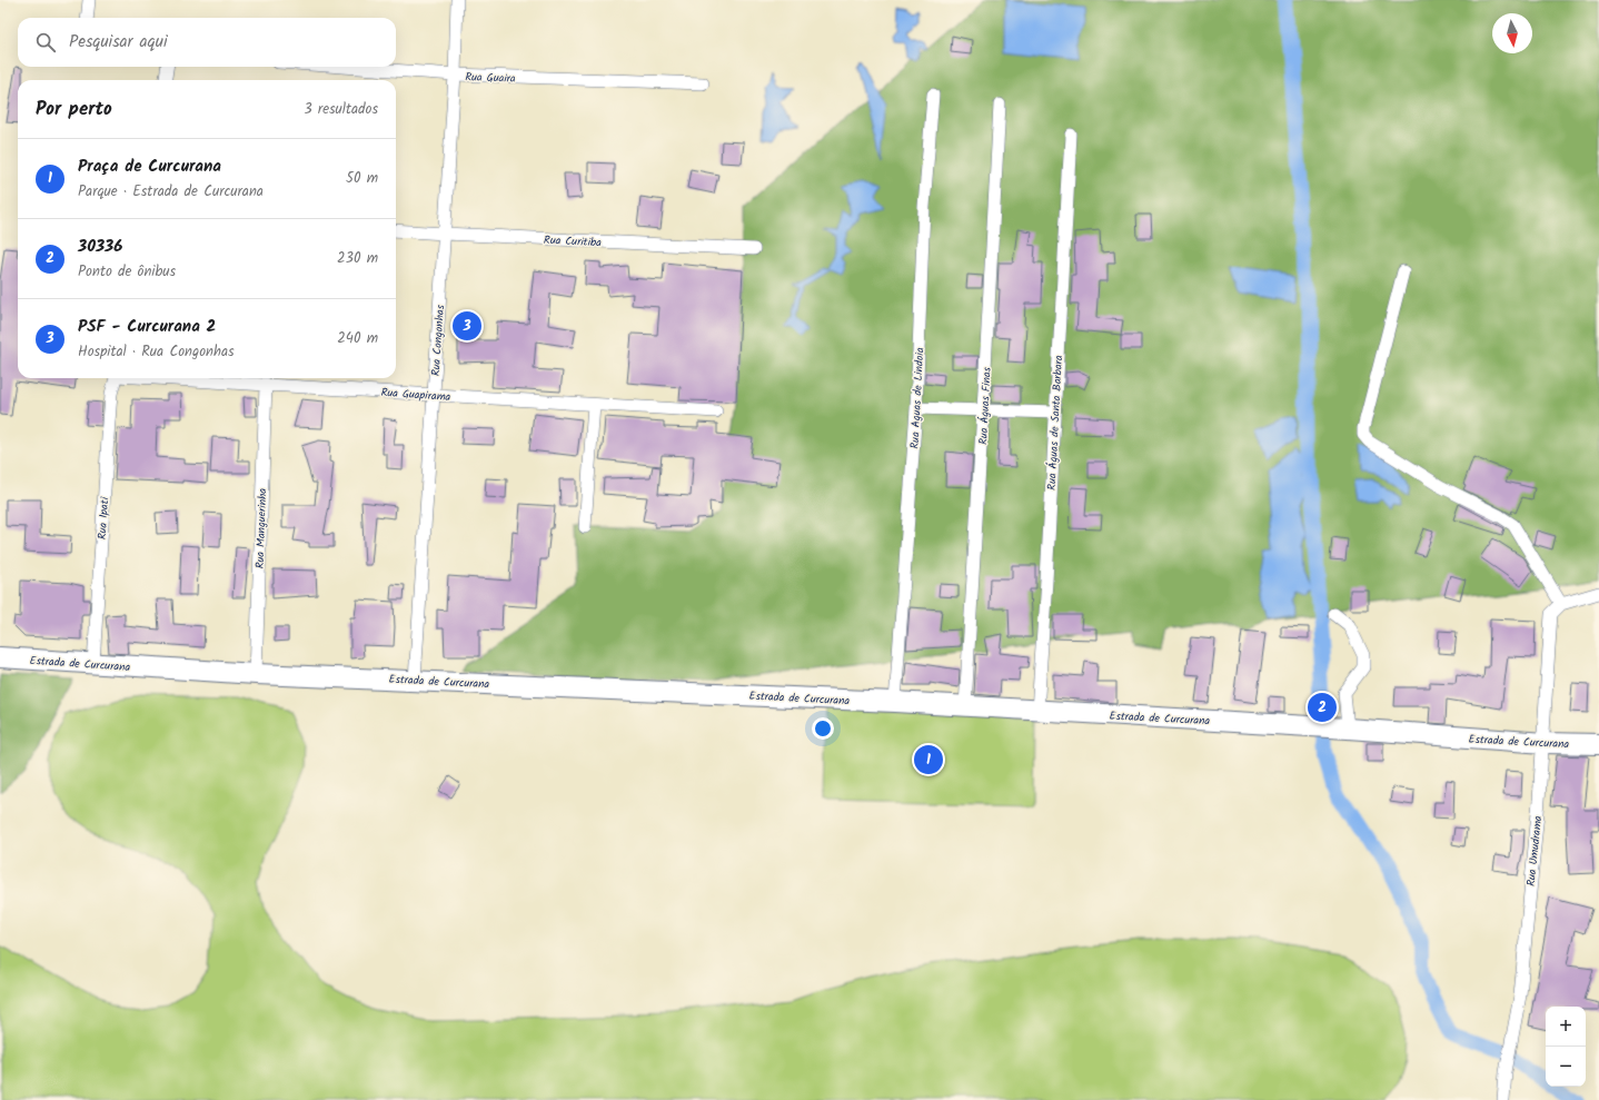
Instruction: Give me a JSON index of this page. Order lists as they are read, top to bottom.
{
  "streets": {
    "main road": ["Estrada de Curcurana"],
    "street": [
      "Rua Guaira",
      "Rua Curitiba",
      "Rua Congonhas",
      "Rua Guapirama",
      "Rua Aguas de Lindoia",
      "Rua Águas Finas",
      "Rua Águas de Santa Barbara",
      "Rua Ipati",
      "Rua Manguerinha",
      "Rua Umudrama"
    ]
  },
  "crossings": [
    ["Rua Guaira", "Rua Congonhas"],
    ["Rua Curitiba", "Rua Congonhas"],
    ["Rua Congonhas", "Rua Guapirama"],
    ["Rua Congonhas", "Estrada de Curcurana"],
    ["Rua Guapirama", "Rua Manguerinha"],
    ["Rua Aguas de Lindoia", "Estrada de Curcurana"],
    ["Rua Águas Finas", "Estrada de Curcurana"],
    ["Rua Águas de Santa Barbara", "Estrada de Curcurana"],
    ["Rua Ipati", "Estrada de Curcurana"],
    ["Rua Manguerinha", "Estrada de Curcurana"],
    ["Estrada de Curcurana", "Rua Umudrama"]
  ],
  "north": "bottom",
  "page": {
    "search": "Pesquisar aqui",
    "heading": ["Por perto", "3 resultados"],
    "list": [
      {
        "mark": "1",
        "name": "Praça de Curcurana",
        "note": "Parque · Estrada de Curcurana",
        "value": "50 m"
      },
      {
        "mark": "2",
        "name": "30336",
        "note": "Ponto de ônibus",
        "value": "230 m"
      },
      {
        "mark": "3",
        "name": "PSF - Curcurana 2",
        "note": "Hospital · Rua Congonhas",
        "value": "240 m"
      }
    ],
    "pins": ["3", "2", "1"],
    "map_buttons": ["+", "−"]
  }
}
